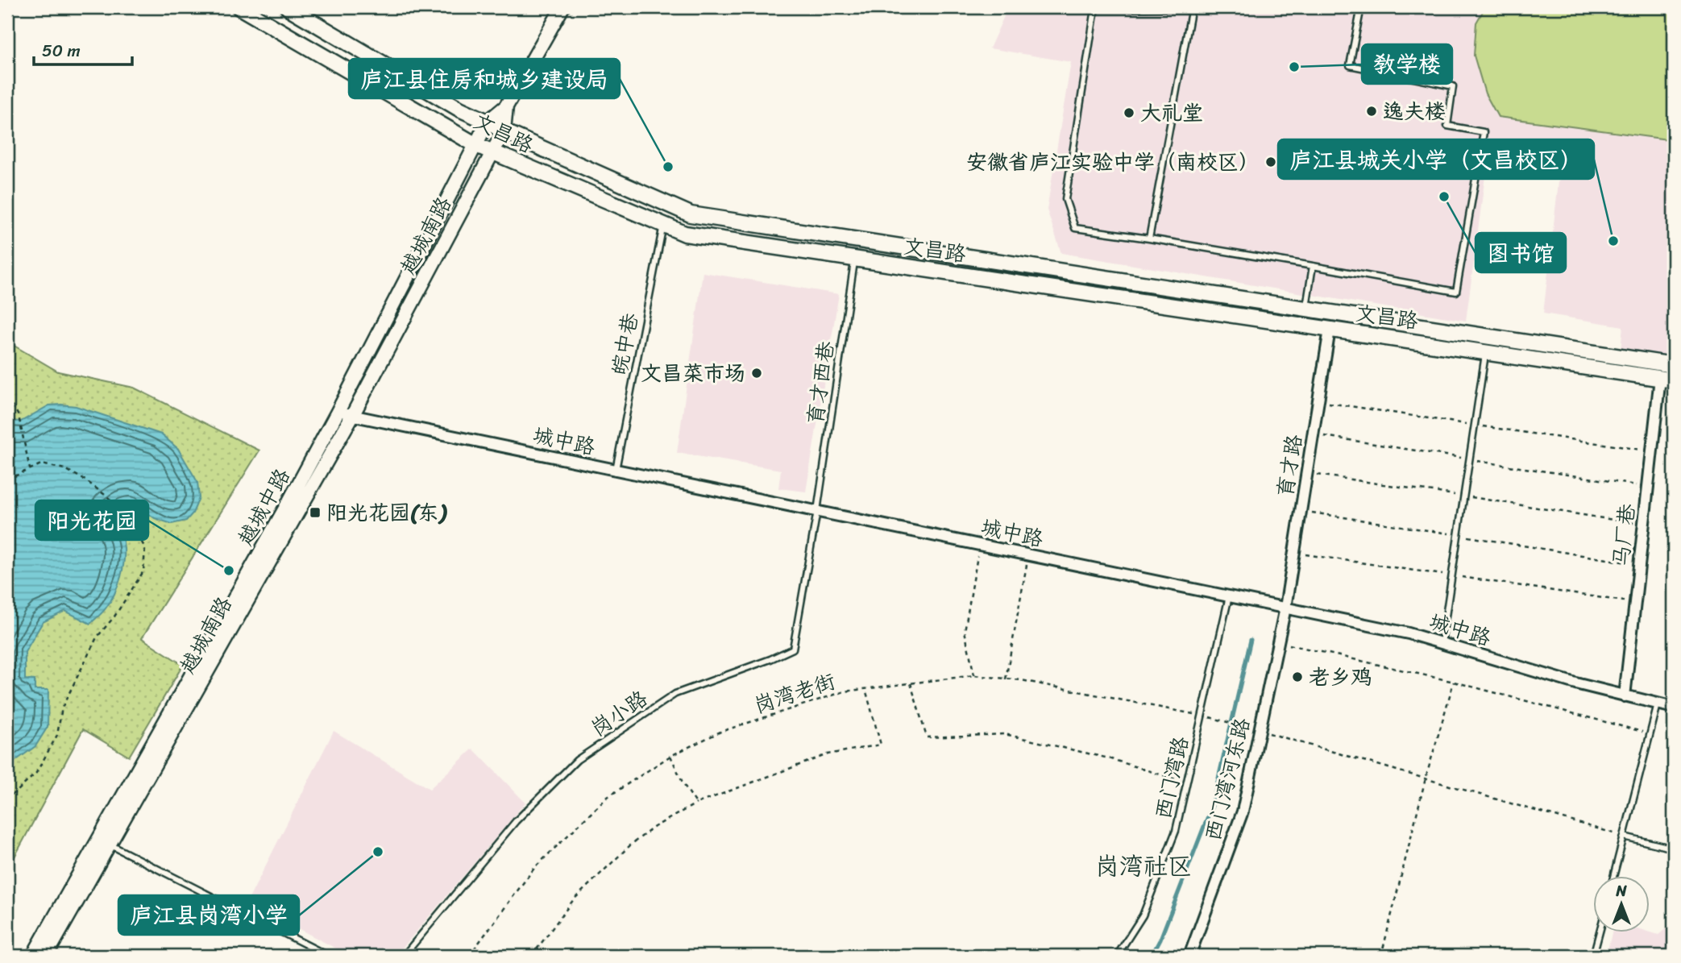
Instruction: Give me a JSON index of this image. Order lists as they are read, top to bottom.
{
  "streets": {
    "main road": ["文昌路"],
    "street": [
      "越城南路",
      "城中路",
      "育才路",
      "越城中路",
      "马厂巷",
      "西门湾河东路"
    ],
    "lane": [
      "皖中巷",
      "育才西巷",
      "岗小路",
      "西门湾路"
    ],
    "path": ["岗湾老街"]
  },
  "crossings": [
    ["文昌路", "越城南路"],
    ["文昌路", "皖中巷"],
    ["文昌路", "育才西巷"],
    ["文昌路", "育才路"],
    ["文昌路", "越城中路"],
    ["文昌路", "马厂巷"],
    ["越城南路", "城中路"],
    ["越城南路", "越城中路"],
    ["皖中巷", "城中路"],
    ["育才西巷", "城中路"],
    ["育才西巷", "岗小路"],
    ["城中路", "育才路"],
    ["城中路", "越城中路"],
    ["城中路", "马厂巷"],
    ["城中路", "岗小路"],
    ["城中路", "西门湾路"],
    ["城中路", "西门湾河东路"],
    ["育才路", "西门湾河东路"],
    ["岗湾老街", "西门湾路"],
    ["岗湾老街", "西门湾河东路"]
  ],
  "districts": ["岗湾社区"],
  "places": {
    "other": [
      "教学楼",
      "逸夫楼",
      "大礼堂",
      "安徽省庐江实验中学（南校区）",
      "庐江县住房和城乡建设局",
      "图书馆",
      "庐江县城关小学（文昌校区）",
      "文昌菜市场",
      "阳光花园",
      "老乡鸡",
      "庐江县岗湾小学"
    ],
    "transit": ["阳光花园(东)"]
  },
  "scale_bar": "50 m",
  "north": "top"
}
